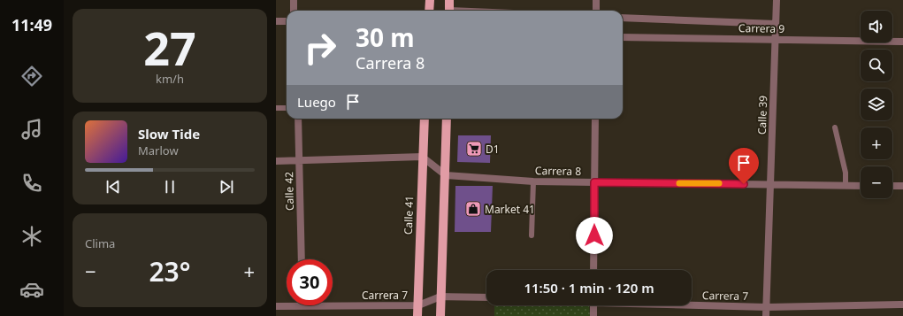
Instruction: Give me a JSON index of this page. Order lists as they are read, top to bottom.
{
  "streets": {
    "main road": ["Calle 41"],
    "street": [
      "Carrera 9",
      "Calle 39",
      "Carrera 8",
      "Calle 42",
      "Carrera 7"
    ]
  },
  "crossings": [
    ["Carrera 9", "Calle 39"],
    ["Calle 39", "Carrera 8"],
    ["Calle 39", "Carrera 7"],
    ["Calle 41", "Carrera 7"]
  ],
  "places": {
    "supermarket": ["D1"],
    "shop": ["Market 41"]
  },
  "page": {
    "tabs": "11:49",
    "tile": [
      ["27", "km/h"],
      "Clima"
    ],
    "map_buttons": ["+", "−"],
    "turn": ["30 m", "Carrera 8"],
    "then": "Luego",
    "song": ["Slow Tide", "Marlow"],
    "heat": ["−", "23°", "+"],
    "limit": "30",
    "trip": "11:50 · 1 min · 120 m"
  }
}
